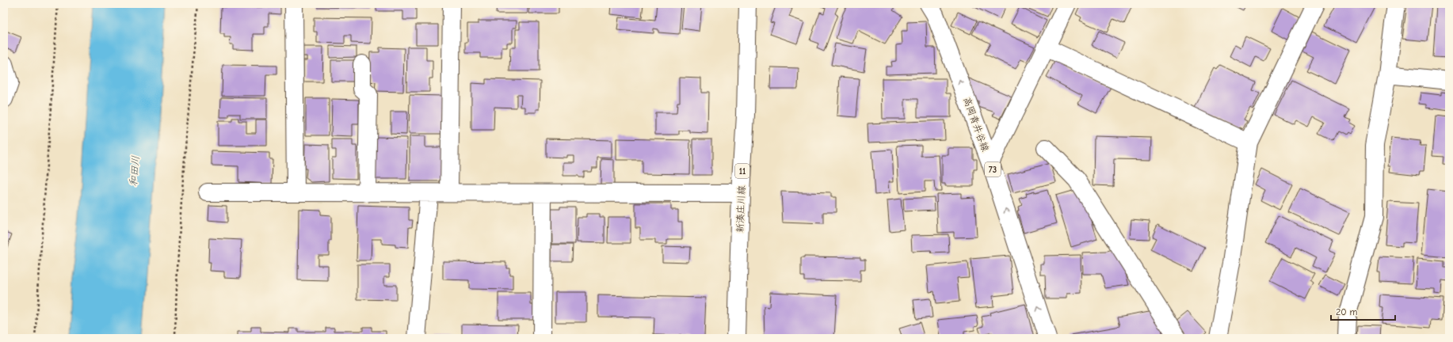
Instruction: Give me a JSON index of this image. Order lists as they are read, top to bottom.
{
  "streets": {
    "street": [
      "高岡青井谷線",
      "73",
      "11",
      "新湊庄川線"
    ]
  },
  "water": ["和田川"],
  "scale_bar": "20 m"
}
